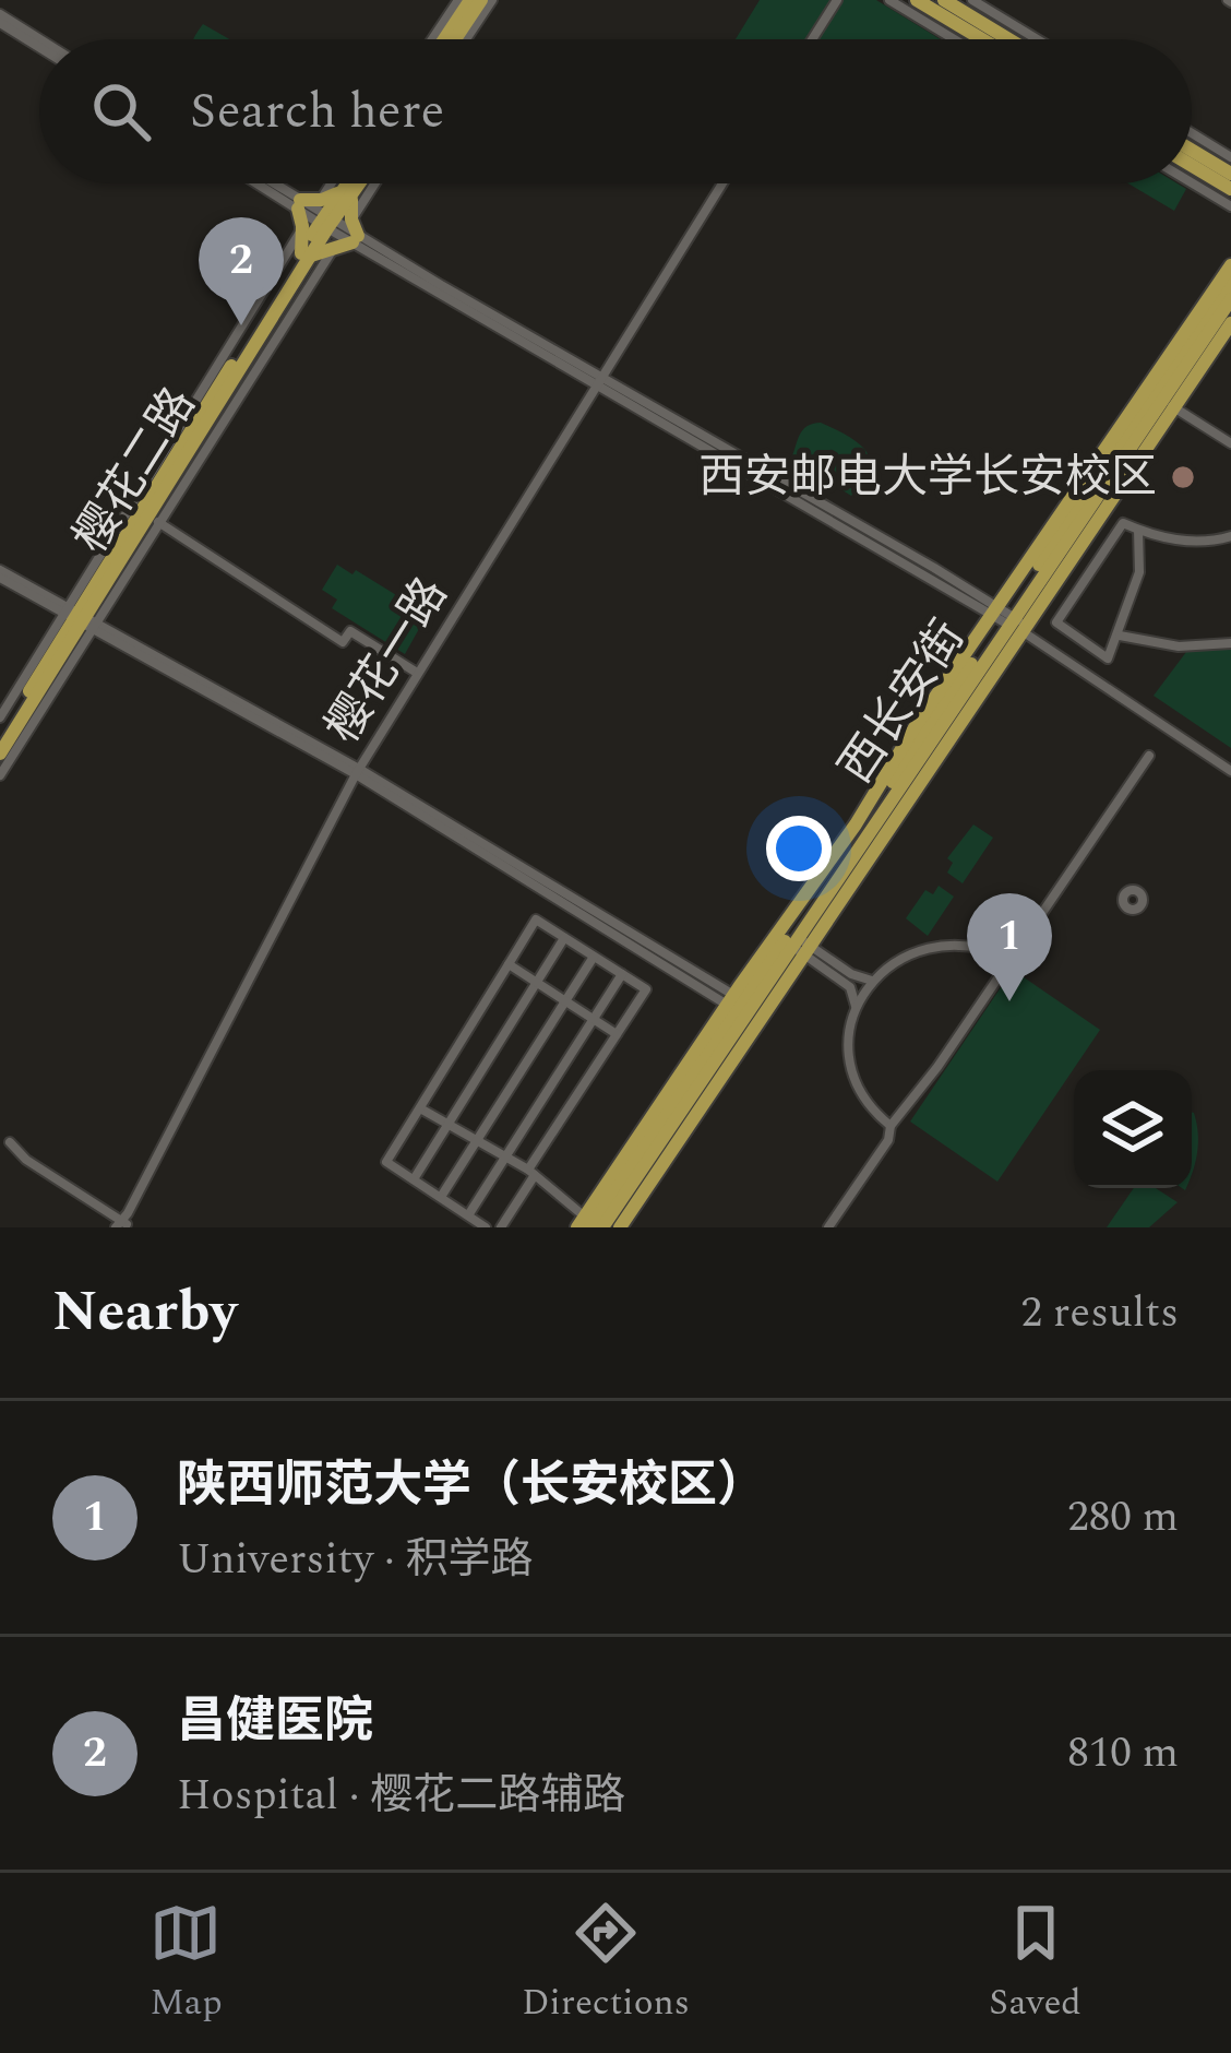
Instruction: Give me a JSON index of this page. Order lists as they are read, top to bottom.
{
  "streets": {
    "main road": ["樱花二路", "西长安街"],
    "street": ["樱花一路"]
  },
  "places": ["西安邮电大学长安校区"],
  "page": {
    "search": "Search here",
    "pins": ["2", "1"],
    "heading": ["Nearby", "2 results"],
    "list": [
      {
        "mark": "1",
        "name": "陕西师范大学（长安校区）",
        "note": "University · 积学路",
        "value": "280 m"
      },
      {
        "mark": "2",
        "name": "昌健医院",
        "note": "Hospital · 樱花二路辅路",
        "value": "810 m"
      }
    ],
    "nav": ["Map", "Directions", "Saved"]
  }
}
